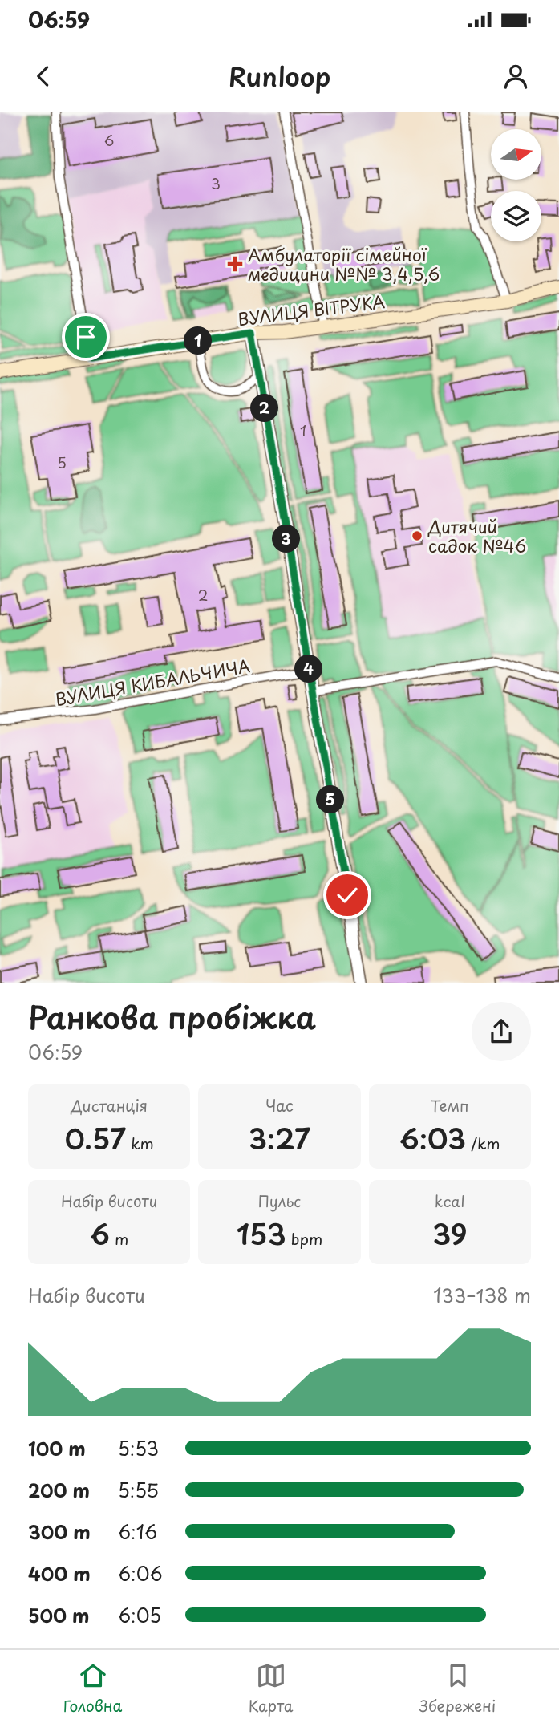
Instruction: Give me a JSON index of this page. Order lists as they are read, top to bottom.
{
  "streets": {
    "main road": ["ВУЛИЦЯ ВІТРУКА"],
    "street": ["ВУЛИЦЯ КИБАЛЬЧИЧА"]
  },
  "places": {
    "health": ["Амбулаторії сімейної медицини №№ 3,4,5,6"],
    "other": ["Дитячий садок №46"]
  },
  "house_numbers": [
    "6",
    "3",
    "1",
    "5",
    "2"
  ],
  "north": "right",
  "page": {
    "status": "06:59",
    "header": "Runloop",
    "pins": [
      "1",
      "2",
      "3",
      "4",
      "5"
    ],
    "heading": ["Ранкова пробіжка", "06:59"],
    "stats": [
      ["Дистанція", "0.57 km"],
      ["Час", "3:27"],
      ["Темп", "6:03 /km"],
      ["Набір висоти", "6 m"],
      ["Пульс", "153 bpm"],
      ["kcal", "39"]
    ],
    "chart": ["Набір висоти", "133–138 m"],
    "list": [
      {
        "name": "100 m",
        "note": "5:53"
      },
      {
        "name": "200 m",
        "note": "5:55"
      },
      {
        "name": "300 m",
        "note": "6:16"
      },
      {
        "name": "400 m",
        "note": "6:06"
      },
      {
        "name": "500 m",
        "note": "6:05"
      }
    ],
    "tabs": ["Головна", "Карта", "Збережені"]
  }
}
